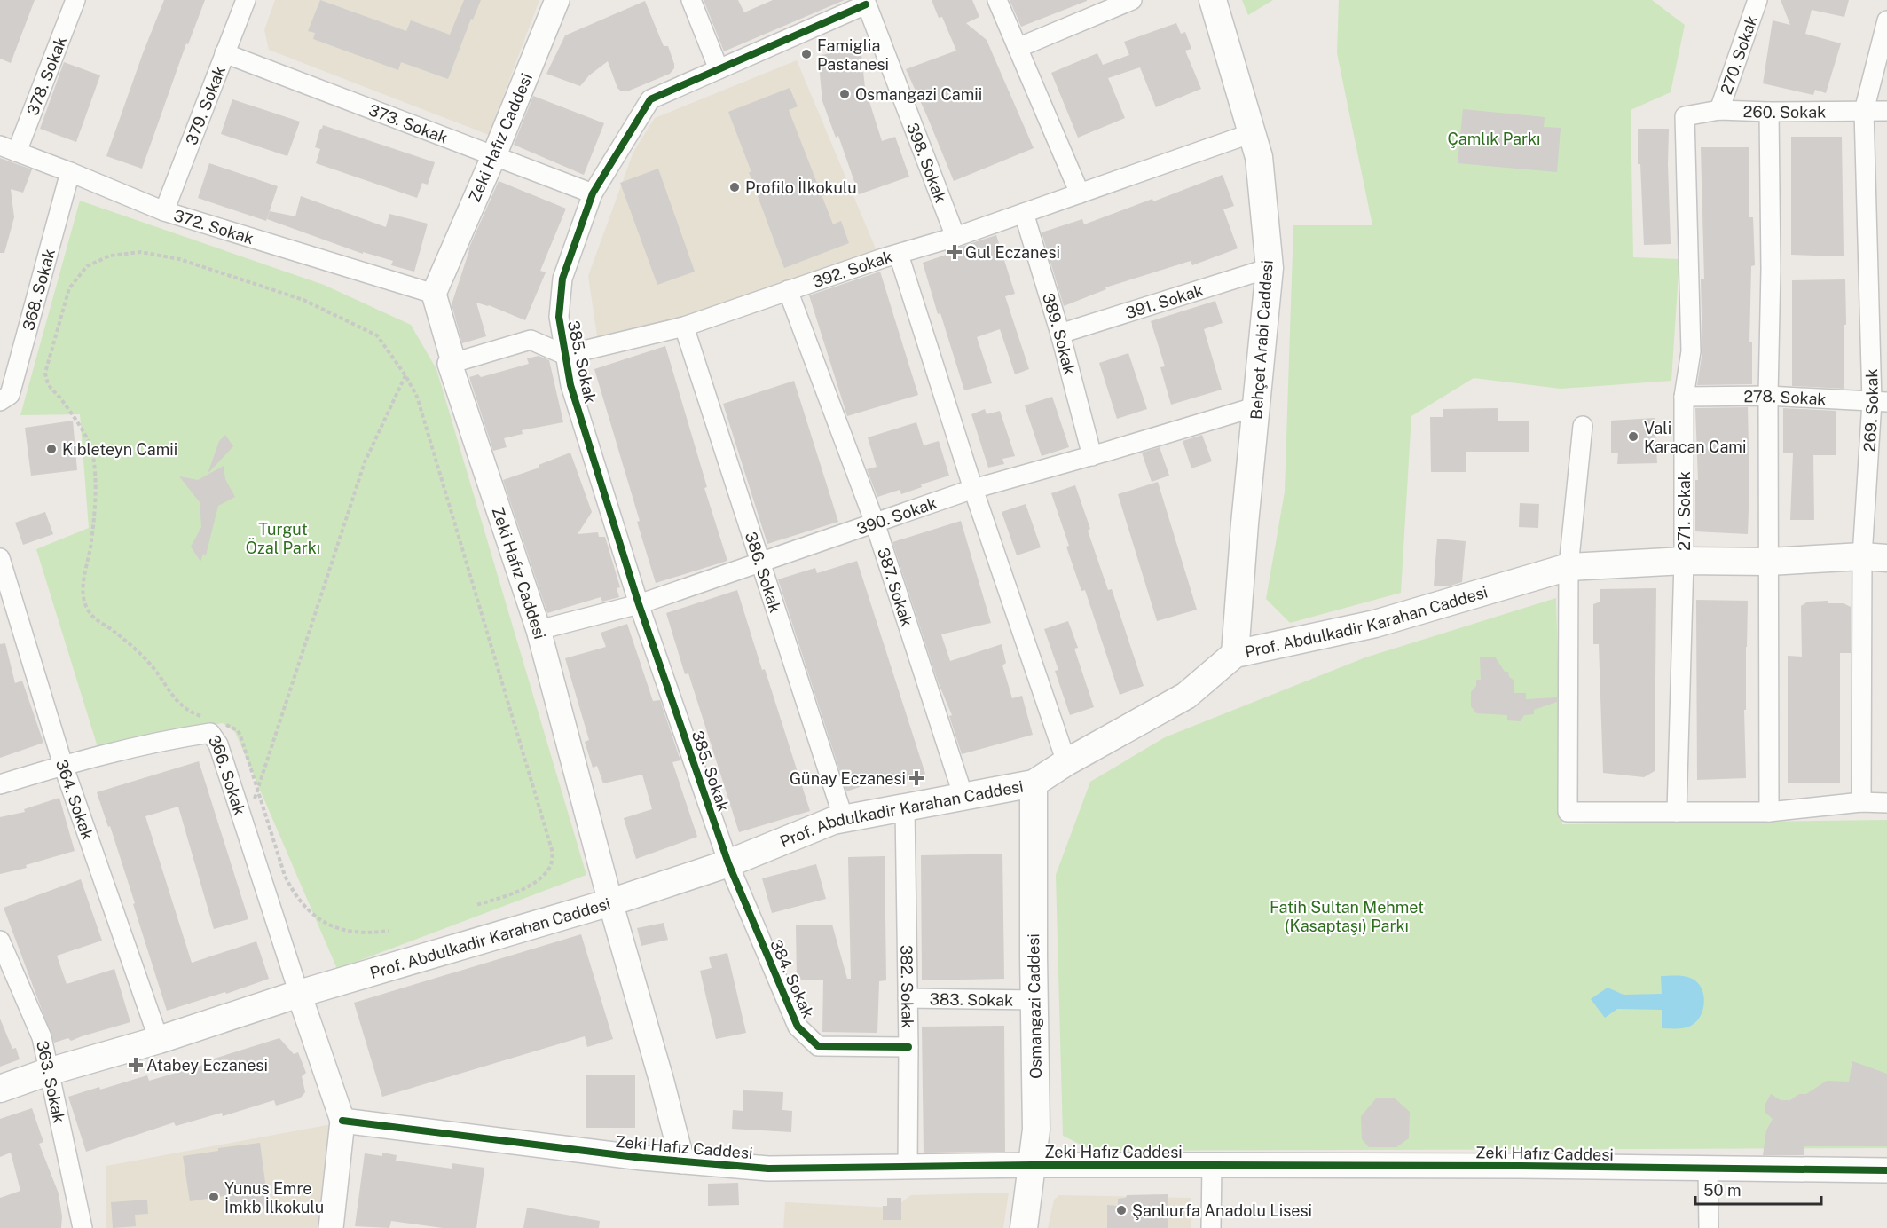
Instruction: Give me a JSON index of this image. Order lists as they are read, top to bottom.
{
  "streets": {
    "main road": ["Behçet Arabi Caddesi", "Prof. Abdulkadir Karahan Caddesi", "Osmangazi Caddesi"],
    "street": [
      "270. Sokak",
      "378. Sokak",
      "379. Sokak",
      "260. Sokak",
      "373. Sokak",
      "Zeki Hafız Caddesi",
      "398. Sokak",
      "372. Sokak",
      "392. Sokak",
      "368. Sokak",
      "391. Sokak",
      "389. Sokak",
      "385. Sokak",
      "278. Sokak",
      "269. Sokak",
      "271. Sokak",
      "390. Sokak",
      "386. Sokak",
      "387. Sokak",
      "366. Sokak",
      "364. Sokak",
      "384. Sokak",
      "382. Sokak",
      "383. Sokak",
      "363. Sokak"
    ]
  },
  "crossings": [
    ["270. Sokak", "260. Sokak"],
    ["378. Sokak", "372. Sokak"],
    ["379. Sokak", "373. Sokak"],
    ["379. Sokak", "372. Sokak"],
    ["260. Sokak", "269. Sokak"],
    ["260. Sokak", "271. Sokak"],
    ["373. Sokak", "Zeki Hafız Caddesi"],
    ["373. Sokak", "385. Sokak"],
    ["Zeki Hafız Caddesi", "372. Sokak"],
    ["Zeki Hafız Caddesi", "390. Sokak"],
    ["Zeki Hafız Caddesi", "Prof. Abdulkadir Karahan Caddesi"],
    ["Zeki Hafız Caddesi", "382. Sokak"],
    ["Zeki Hafız Caddesi", "Osmangazi Caddesi"],
    ["398. Sokak", "392. Sokak"],
    ["398. Sokak", "385. Sokak"],
    ["372. Sokak", "368. Sokak"],
    ["392. Sokak", "389. Sokak"],
    ["392. Sokak", "Behçet Arabi Caddesi"],
    ["392. Sokak", "385. Sokak"],
    ["392. Sokak", "386. Sokak"],
    ["392. Sokak", "387. Sokak"],
    ["391. Sokak", "389. Sokak"],
    ["391. Sokak", "Behçet Arabi Caddesi"],
    ["389. Sokak", "390. Sokak"],
    ["Behçet Arabi Caddesi", "390. Sokak"],
    ["Behçet Arabi Caddesi", "Prof. Abdulkadir Karahan Caddesi"],
    ["385. Sokak", "390. Sokak"],
    ["385. Sokak", "Prof. Abdulkadir Karahan Caddesi"],
    ["385. Sokak", "384. Sokak"],
    ["278. Sokak", "269. Sokak"],
    ["278. Sokak", "271. Sokak"],
    ["269. Sokak", "Prof. Abdulkadir Karahan Caddesi"],
    ["271. Sokak", "Prof. Abdulkadir Karahan Caddesi"],
    ["390. Sokak", "386. Sokak"],
    ["390. Sokak", "387. Sokak"],
    ["386. Sokak", "Prof. Abdulkadir Karahan Caddesi"],
    ["387. Sokak", "Prof. Abdulkadir Karahan Caddesi"],
    ["Prof. Abdulkadir Karahan Caddesi", "366. Sokak"],
    ["Prof. Abdulkadir Karahan Caddesi", "364. Sokak"],
    ["Prof. Abdulkadir Karahan Caddesi", "384. Sokak"],
    ["Prof. Abdulkadir Karahan Caddesi", "382. Sokak"],
    ["Prof. Abdulkadir Karahan Caddesi", "Osmangazi Caddesi"],
    ["Prof. Abdulkadir Karahan Caddesi", "363. Sokak"],
    ["366. Sokak", "364. Sokak"],
    ["384. Sokak", "382. Sokak"],
    ["382. Sokak", "383. Sokak"],
    ["383. Sokak", "Osmangazi Caddesi"]
  ],
  "parks": ["Çamlık Parkı", "Turgut Özal Parkı", "Fatih Sultan Mehmet (Kasaptaşı) Parkı"],
  "places": {
    "other": [
      "Famiglia Pastanesi",
      "Osmangazi Camii",
      "Profilo İlkokulu",
      "Vali Karacan Cami",
      "Kıbleteyn Camii",
      "Yunus Emre İmkb İlkokulu",
      "Şanlıurfa Anadolu Lisesi"
    ],
    "health": ["Gul Eczanesi", "Günay Eczanesi", "Atabey Eczanesi"]
  },
  "scale_bar": "50 m"
}
